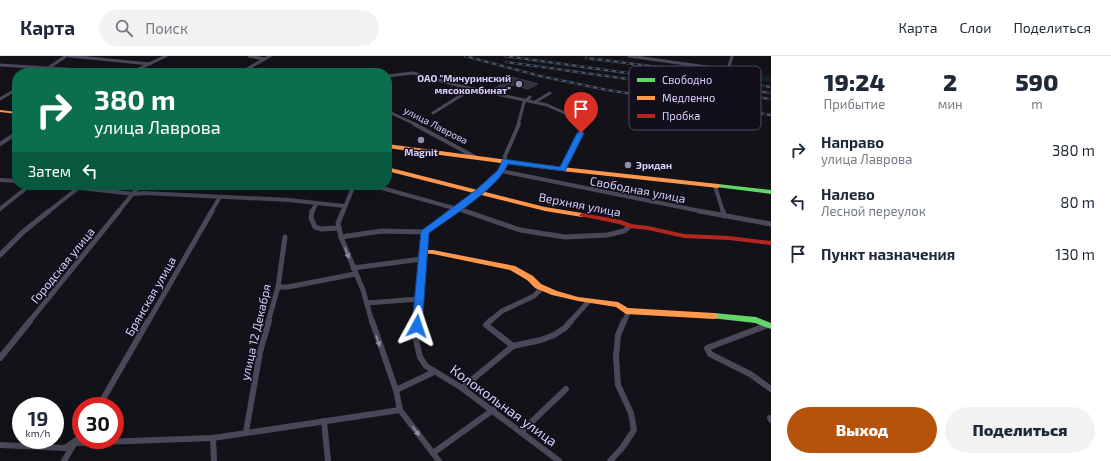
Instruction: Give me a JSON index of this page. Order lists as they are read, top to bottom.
{
  "streets": {
    "street": [
      "улица Лаврова",
      "Свободная улица",
      "Верхняя улица",
      "Городская улица",
      "Брянская улица",
      "улица 12 Декабря",
      "Колокольная улица"
    ]
  },
  "places": ["ОАО \"Мичуринский мясокомбинат\"", "Magnit", "Эридан"],
  "legend": ["Свободно", "Медленно", "Пробка"],
  "page": {
    "header": "Карта",
    "search": "Поиск",
    "nav": ["Карта", "Слои", "Поделиться"],
    "eta": [
      "19:24",
      "Прибытие",
      "2",
      "мин",
      "590",
      "m"
    ],
    "turn": ["380 m", "улица Лаврова"],
    "list": [
      {
        "name": "Направо",
        "note": "улица Лаврова",
        "value": "380 m"
      },
      {
        "name": "Налево",
        "note": "Лесной переулок",
        "value": "80 m"
      },
      {
        "name": "Пункт назначения",
        "value": "130 m"
      }
    ],
    "then": "Затем",
    "speed": "19 km/h",
    "limit": "30",
    "buttons": ["Выход", "Поделиться"]
  }
}
